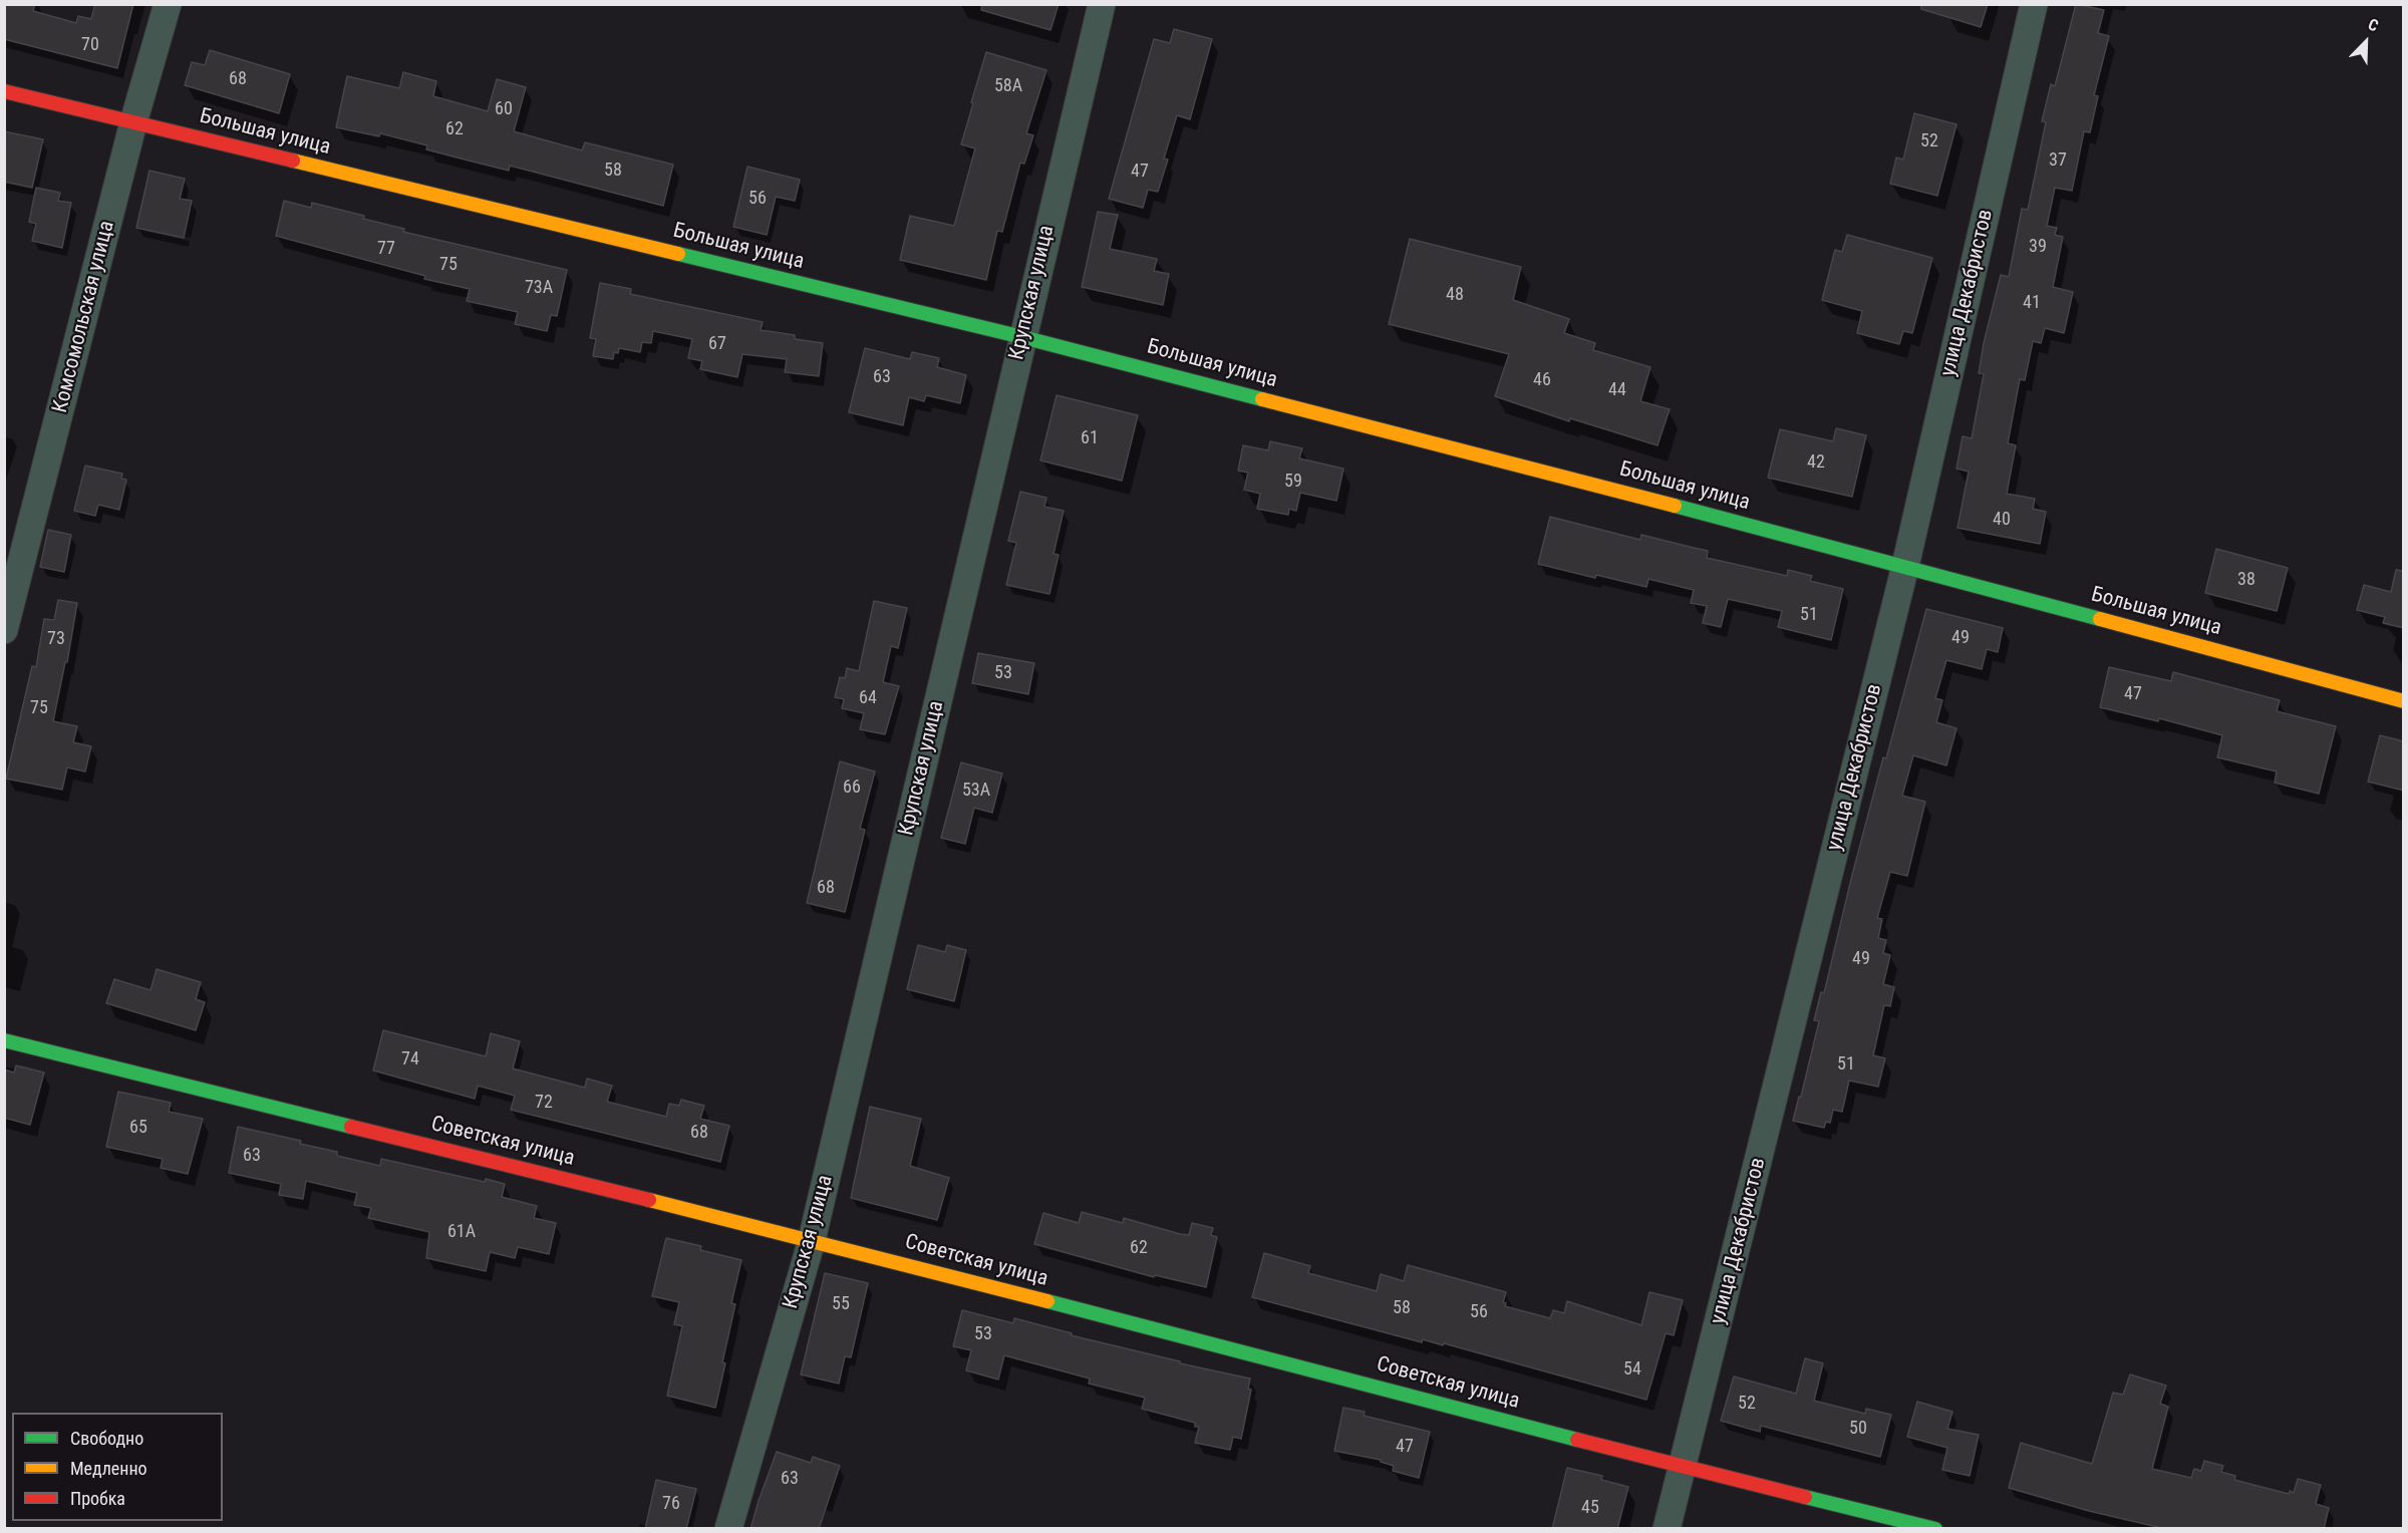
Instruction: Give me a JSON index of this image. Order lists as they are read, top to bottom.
{
  "streets": {
    "street": [
      "Большая улица",
      "Крупская улица",
      "улица Декабристов",
      "Комсомольская улица",
      "Советская улица"
    ]
  },
  "crossings": [
    ["Большая улица", "Крупская улица"],
    ["Большая улица", "улица Декабристов"],
    ["Большая улица", "Комсомольская улица"],
    ["Крупская улица", "Советская улица"],
    ["улица Декабристов", "Советская улица"]
  ],
  "house_numbers": [
    "70",
    "68",
    "58А",
    "60",
    "62",
    "52",
    "37",
    "58",
    "47",
    "56",
    "39",
    "77",
    "75",
    "73А",
    "48",
    "41",
    "67",
    "63",
    "46",
    "44",
    "61",
    "42",
    "59",
    "40",
    "38",
    "51",
    "49",
    "73",
    "53",
    "47",
    "64",
    "75",
    "66",
    "53А",
    "68",
    "49",
    "74",
    "51",
    "72",
    "65",
    "68",
    "63",
    "61А",
    "62",
    "55",
    "58",
    "56",
    "53",
    "54",
    "52",
    "50",
    "47",
    "63",
    "76",
    "45"
  ],
  "legend": ["Свободно", "Медленно", "Пробка"],
  "north": "top right"
}
